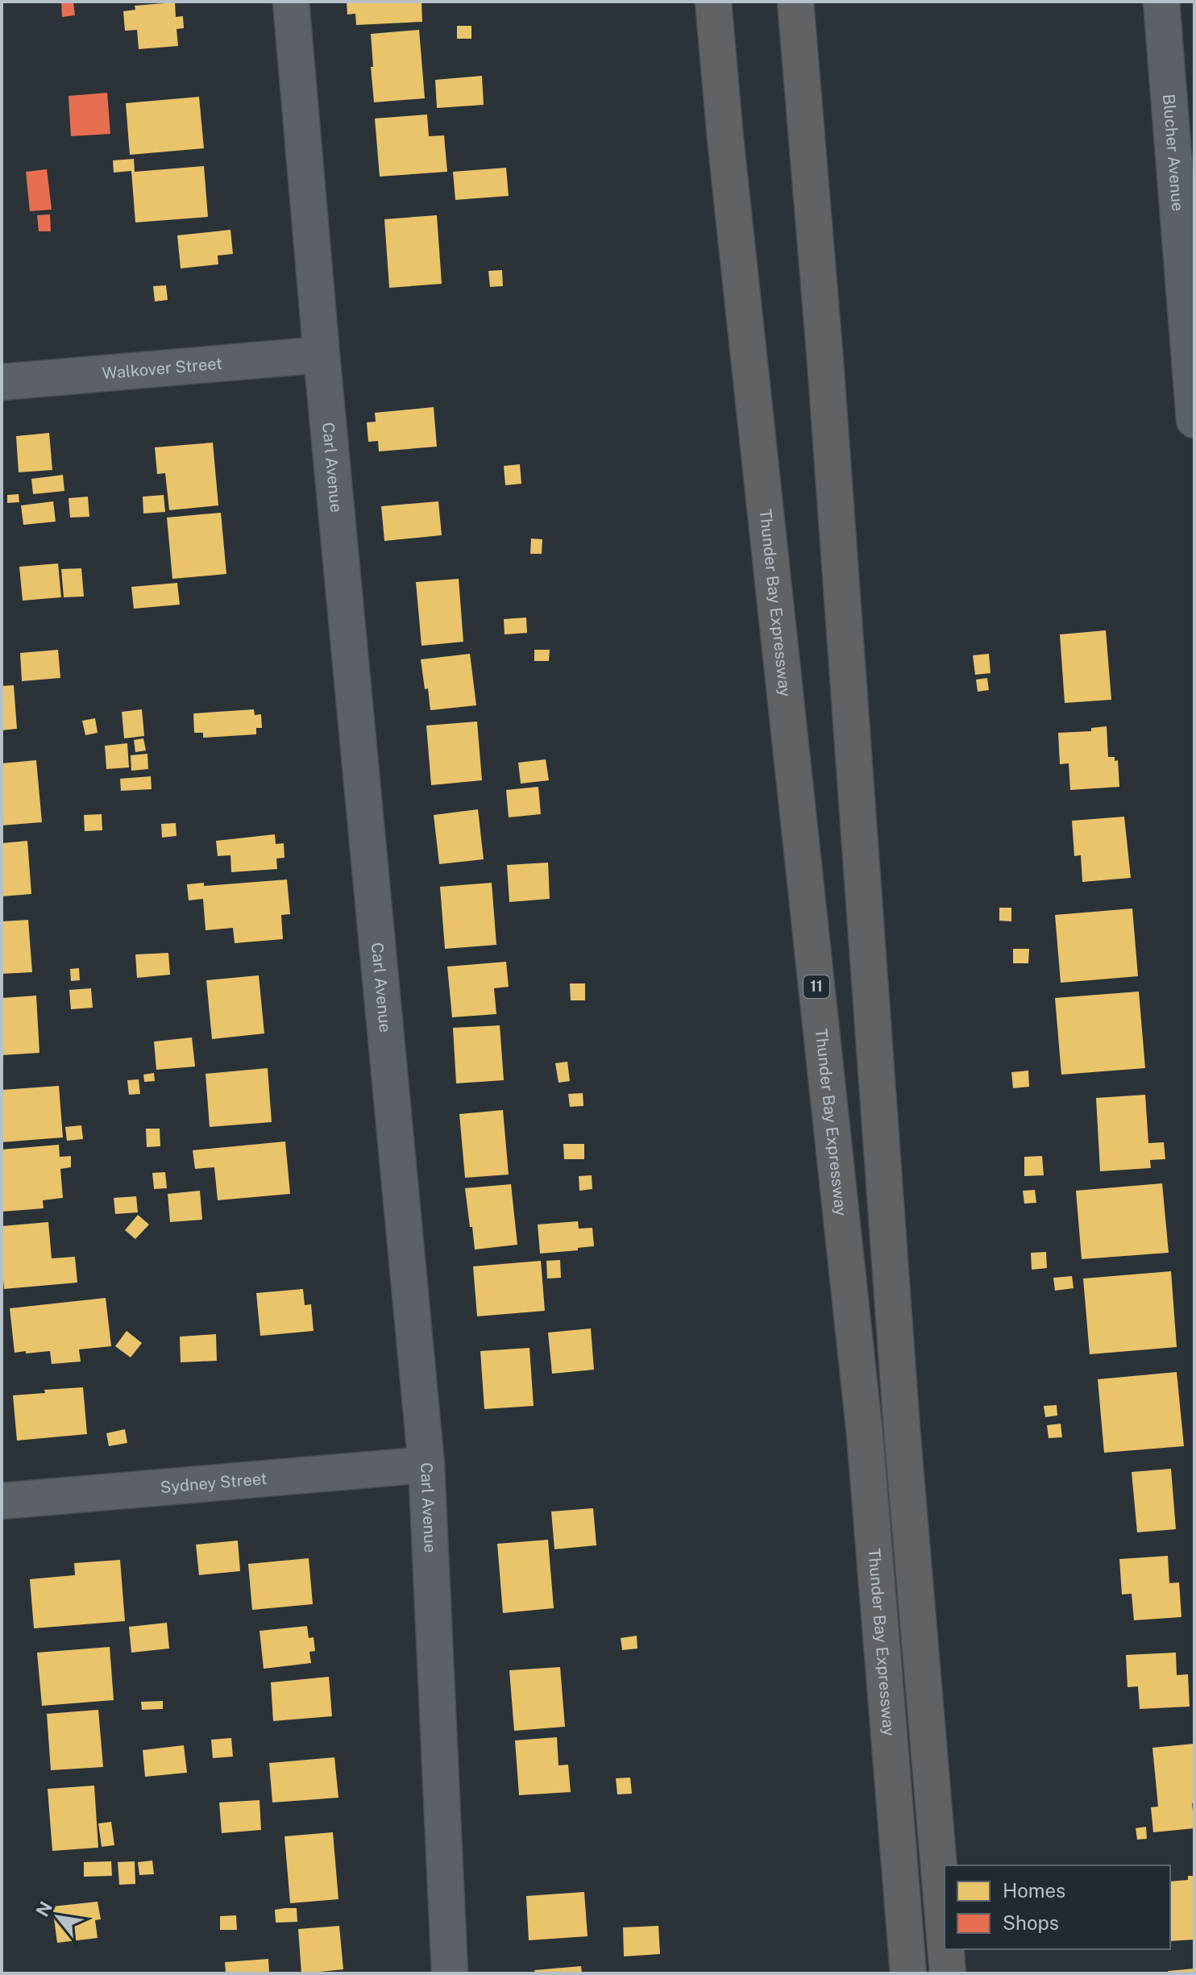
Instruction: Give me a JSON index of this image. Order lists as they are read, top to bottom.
{
  "streets": {
    "highway": ["Thunder Bay Expressway", "11"],
    "street": [
      "Blucher Avenue",
      "Walkover Street",
      "Carl Avenue",
      "Sydney Street"
    ]
  },
  "crossings": [
    ["Walkover Street", "Carl Avenue"],
    ["Carl Avenue", "Sydney Street"]
  ],
  "legend": ["Homes", "Shops"],
  "north": "top left"
}
